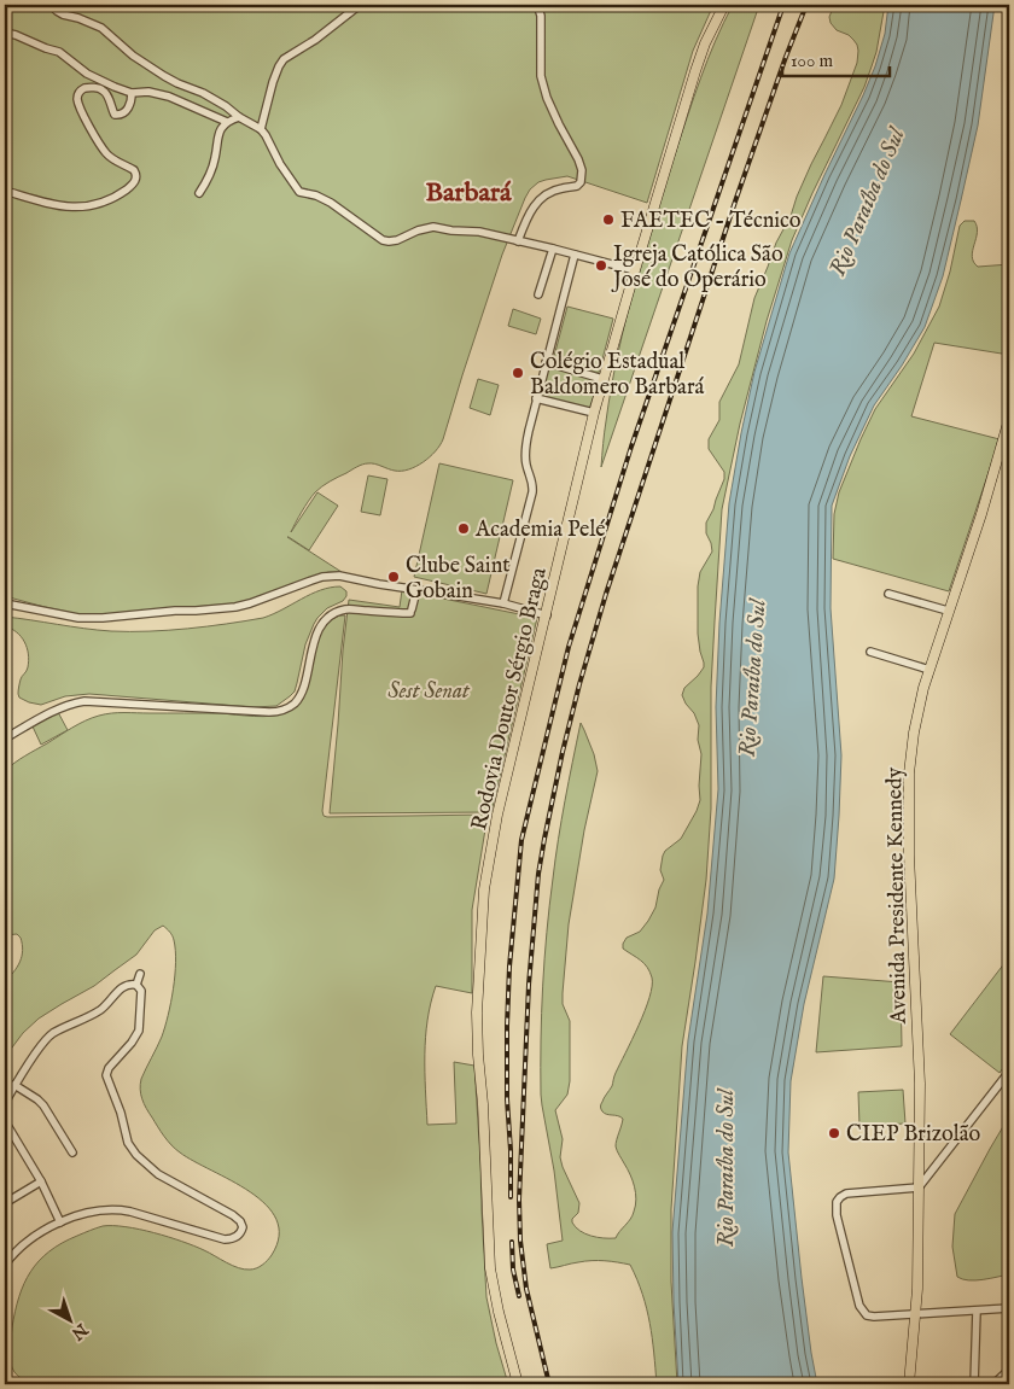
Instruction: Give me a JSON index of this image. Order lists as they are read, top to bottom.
{
  "streets": {
    "main road": ["Rodovia Doutor Sérgio Braga", "Avenida Presidente Kennedy"]
  },
  "districts": ["Barbará"],
  "water": ["Rio Paraíba do Sul"],
  "parks": ["Sest Senat"],
  "places": [
    "FAETEC - Técnico",
    "Igreja Católica São José do Operário",
    "Colégio Estadual Baldomero Barbará",
    "Academia Pelé",
    "Clube Saint Gobain",
    "CIEP Brizolão"
  ],
  "scale_bar": "100 m",
  "north": "bottom right"
}
